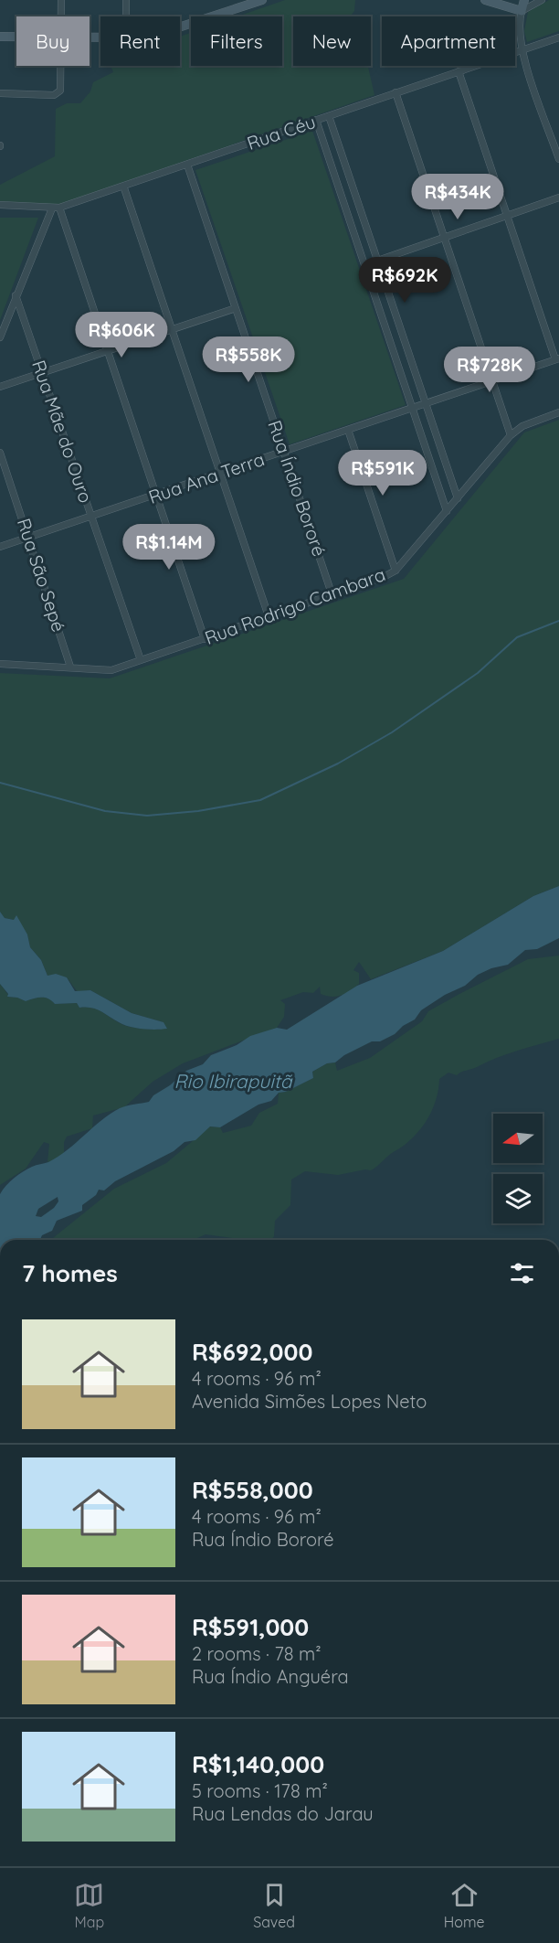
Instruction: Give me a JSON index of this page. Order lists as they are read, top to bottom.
{
  "streets": {
    "street": [
      "Rua Céu",
      "Rua Mãe do Ouro",
      "Rua Ana Terra",
      "Rua Índio Bororé",
      "Rua São Sepé",
      "Rua Rodrigo Cambara"
    ]
  },
  "crossings": [
    ["Rua Céu", "Rua Índio Bororé"],
    ["Rua Mãe do Ouro", "Rua Ana Terra"],
    ["Rua Mãe do Ouro", "Rua Rodrigo Cambara"],
    ["Rua Ana Terra", "Rua Índio Bororé"],
    ["Rua Ana Terra", "Rua São Sepé"],
    ["Rua Índio Bororé", "Rua Rodrigo Cambara"],
    ["Rua São Sepé", "Rua Rodrigo Cambara"]
  ],
  "water": ["Rio Ibirapuitã"],
  "north": "left",
  "page": {
    "chip": [
      "Buy",
      "Rent",
      "Filters",
      "New",
      "Apartment"
    ],
    "price": [
      "R$434K",
      "R$692K",
      "R$606K",
      "R$558K",
      "R$728K",
      "R$591K",
      "R$1.14M"
    ],
    "heading": "7 homes",
    "list": [
      {
        "name": "R$692,000",
        "note": "4 rooms · 96 m² · Avenida Simões Lopes Neto"
      },
      {
        "name": "R$558,000",
        "note": "4 rooms · 96 m² · Rua Índio Bororé"
      },
      {
        "name": "R$591,000",
        "note": "2 rooms · 78 m² · Rua Índio Anguéra"
      },
      {
        "name": "R$1,140,000",
        "note": "5 rooms · 178 m² · Rua Lendas do Jarau"
      }
    ],
    "tabs": ["Map", "Saved", "Home"]
  }
}
